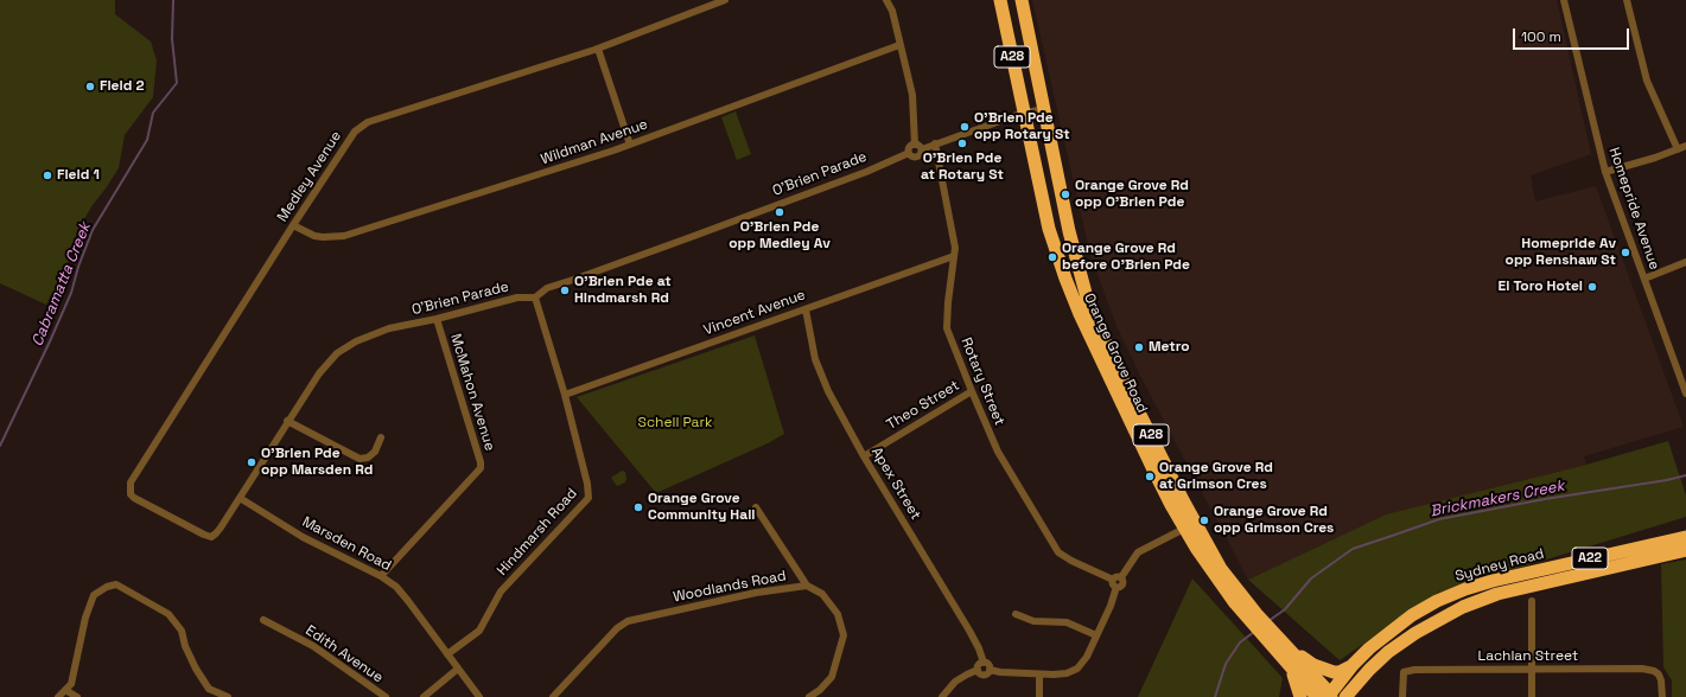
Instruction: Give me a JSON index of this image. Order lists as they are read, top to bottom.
{
  "streets": {
    "highway": [
      "A28",
      "Orange Grove Road",
      "A22",
      "Sydney Road"
    ],
    "street": [
      "Wildman Avenue",
      "O'Brien Parade",
      "Medley Avenue",
      "Homepride Avenue",
      "Vincent Avenue",
      "Rotary Street",
      "McMahon Avenue",
      "Theo Street",
      "Apex Street",
      "Hindmarsh Road",
      "Marsden Road",
      "Woodlands Road",
      "Edith Avenue",
      "Lachlan Street"
    ]
  },
  "crossings": [
    ["A28", "Orange Grove Road"],
    ["Wildman Avenue", "Medley Avenue"],
    ["O'Brien Parade", "Medley Avenue"],
    ["O'Brien Parade", "McMahon Avenue"],
    ["O'Brien Parade", "Hindmarsh Road"],
    ["O'Brien Parade", "Marsden Road"],
    ["Vincent Avenue", "Rotary Street"],
    ["Vincent Avenue", "Apex Street"],
    ["Vincent Avenue", "Hindmarsh Road"],
    ["Orange Grove Road", "Sydney Road"],
    ["Rotary Street", "Theo Street"],
    ["McMahon Avenue", "Marsden Road"],
    ["Theo Street", "Apex Street"],
    ["Hindmarsh Road", "Marsden Road"]
  ],
  "water": ["Cabramatta Creek", "Brickmakers Creek"],
  "parks": ["Schell Park"],
  "places": [
    "Field 2",
    "O'Brien Pde opp Rotary St",
    "O'Brien Pde at Rotary St",
    "Field 1",
    "Orange Grove Rd opp O'Brien Pde",
    "O'Brien Pde opp Medley Av",
    "Homepride Av opp Renshaw St",
    "Orange Grove Rd before O'Brien Pde",
    "El Toro Hotel",
    "O'Brien Pde at Hindmarsh Rd",
    "Metro",
    "O'Brien Pde opp Marsden Rd",
    "Orange Grove Rd at Grimson Cres",
    "Orange Grove Community Hall",
    "Orange Grove Rd opp Grimson Cres"
  ],
  "scale_bar": "100 m"
}
